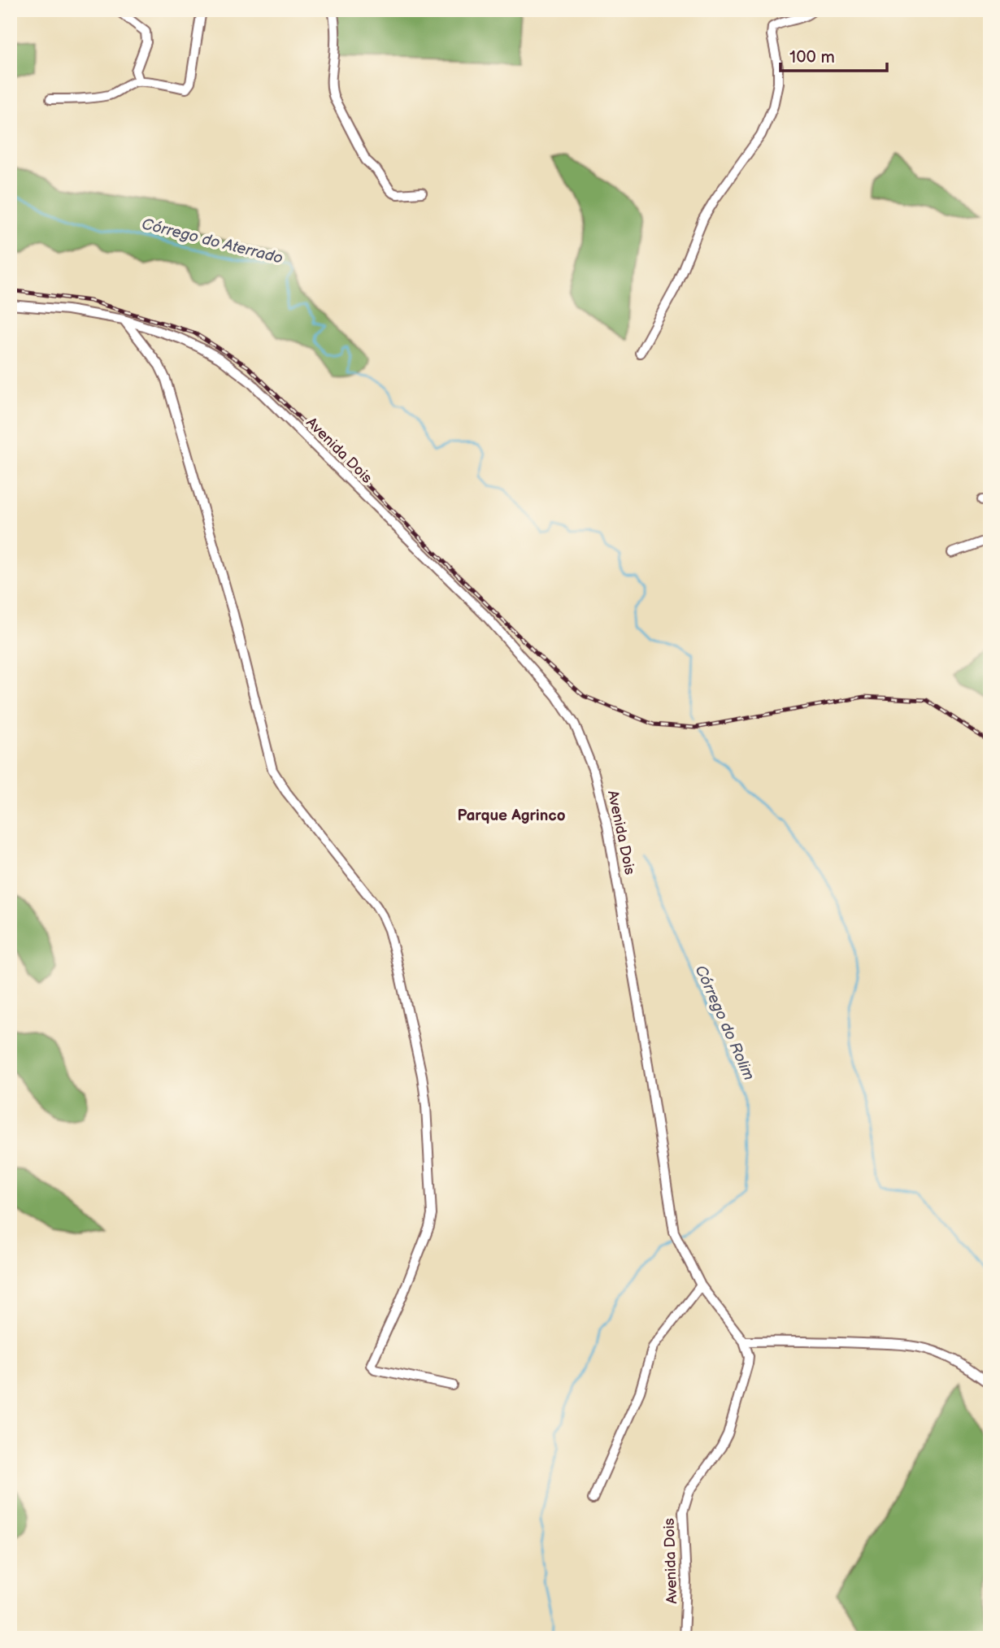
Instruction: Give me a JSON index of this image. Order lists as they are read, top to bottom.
{
  "streets": {
    "street": ["Avenida Dois"]
  },
  "districts": ["Parque Agrinco"],
  "water": ["Córrego do Aterrado", "Córrego do Rolim"],
  "scale_bar": "100 m"
}
